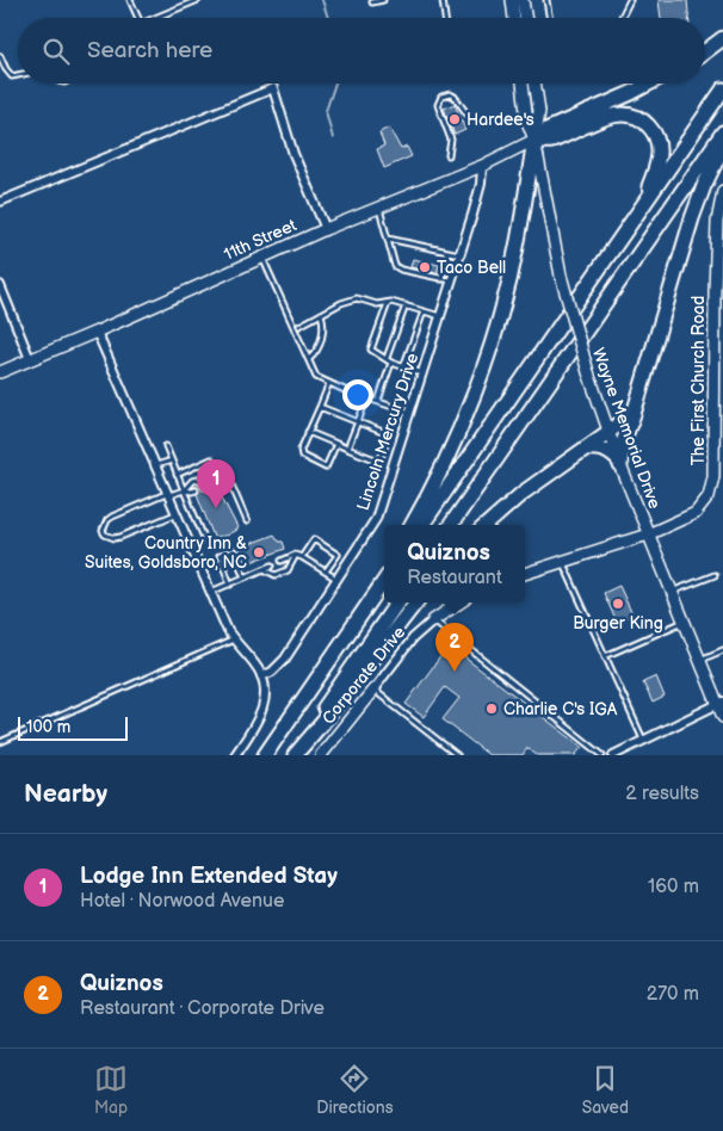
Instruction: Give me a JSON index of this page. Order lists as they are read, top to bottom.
{
  "streets": {
    "street": [
      "11th Street",
      "The First Church Road",
      "Wayne Memorial Drive",
      "Lincoln Mercury Drive",
      "Corporate Drive"
    ]
  },
  "crossings": [
    ["11th Street", "Wayne Memorial Drive"],
    ["11th Street", "Lincoln Mercury Drive"],
    ["The First Church Road", "Wayne Memorial Drive"]
  ],
  "places": [
    "Hardee's",
    "Taco Bell",
    "Country Inn & Suites, Goldsboro, NC",
    "Burger King",
    "Charlie C's IGA"
  ],
  "scale_bar": "100 m",
  "page": {
    "search": "Search here",
    "pins": ["1", "2"],
    "popup": ["Quiznos", "Restaurant"],
    "scale": "100 m",
    "heading": ["Nearby", "2 results"],
    "list": [
      {
        "mark": "1",
        "name": "Lodge Inn Extended Stay",
        "note": "Hotel · Norwood Avenue",
        "value": "160 m"
      },
      {
        "mark": "2",
        "name": "Quiznos",
        "note": "Restaurant · Corporate Drive",
        "value": "270 m"
      }
    ],
    "nav": ["Map", "Directions", "Saved"]
  }
}
